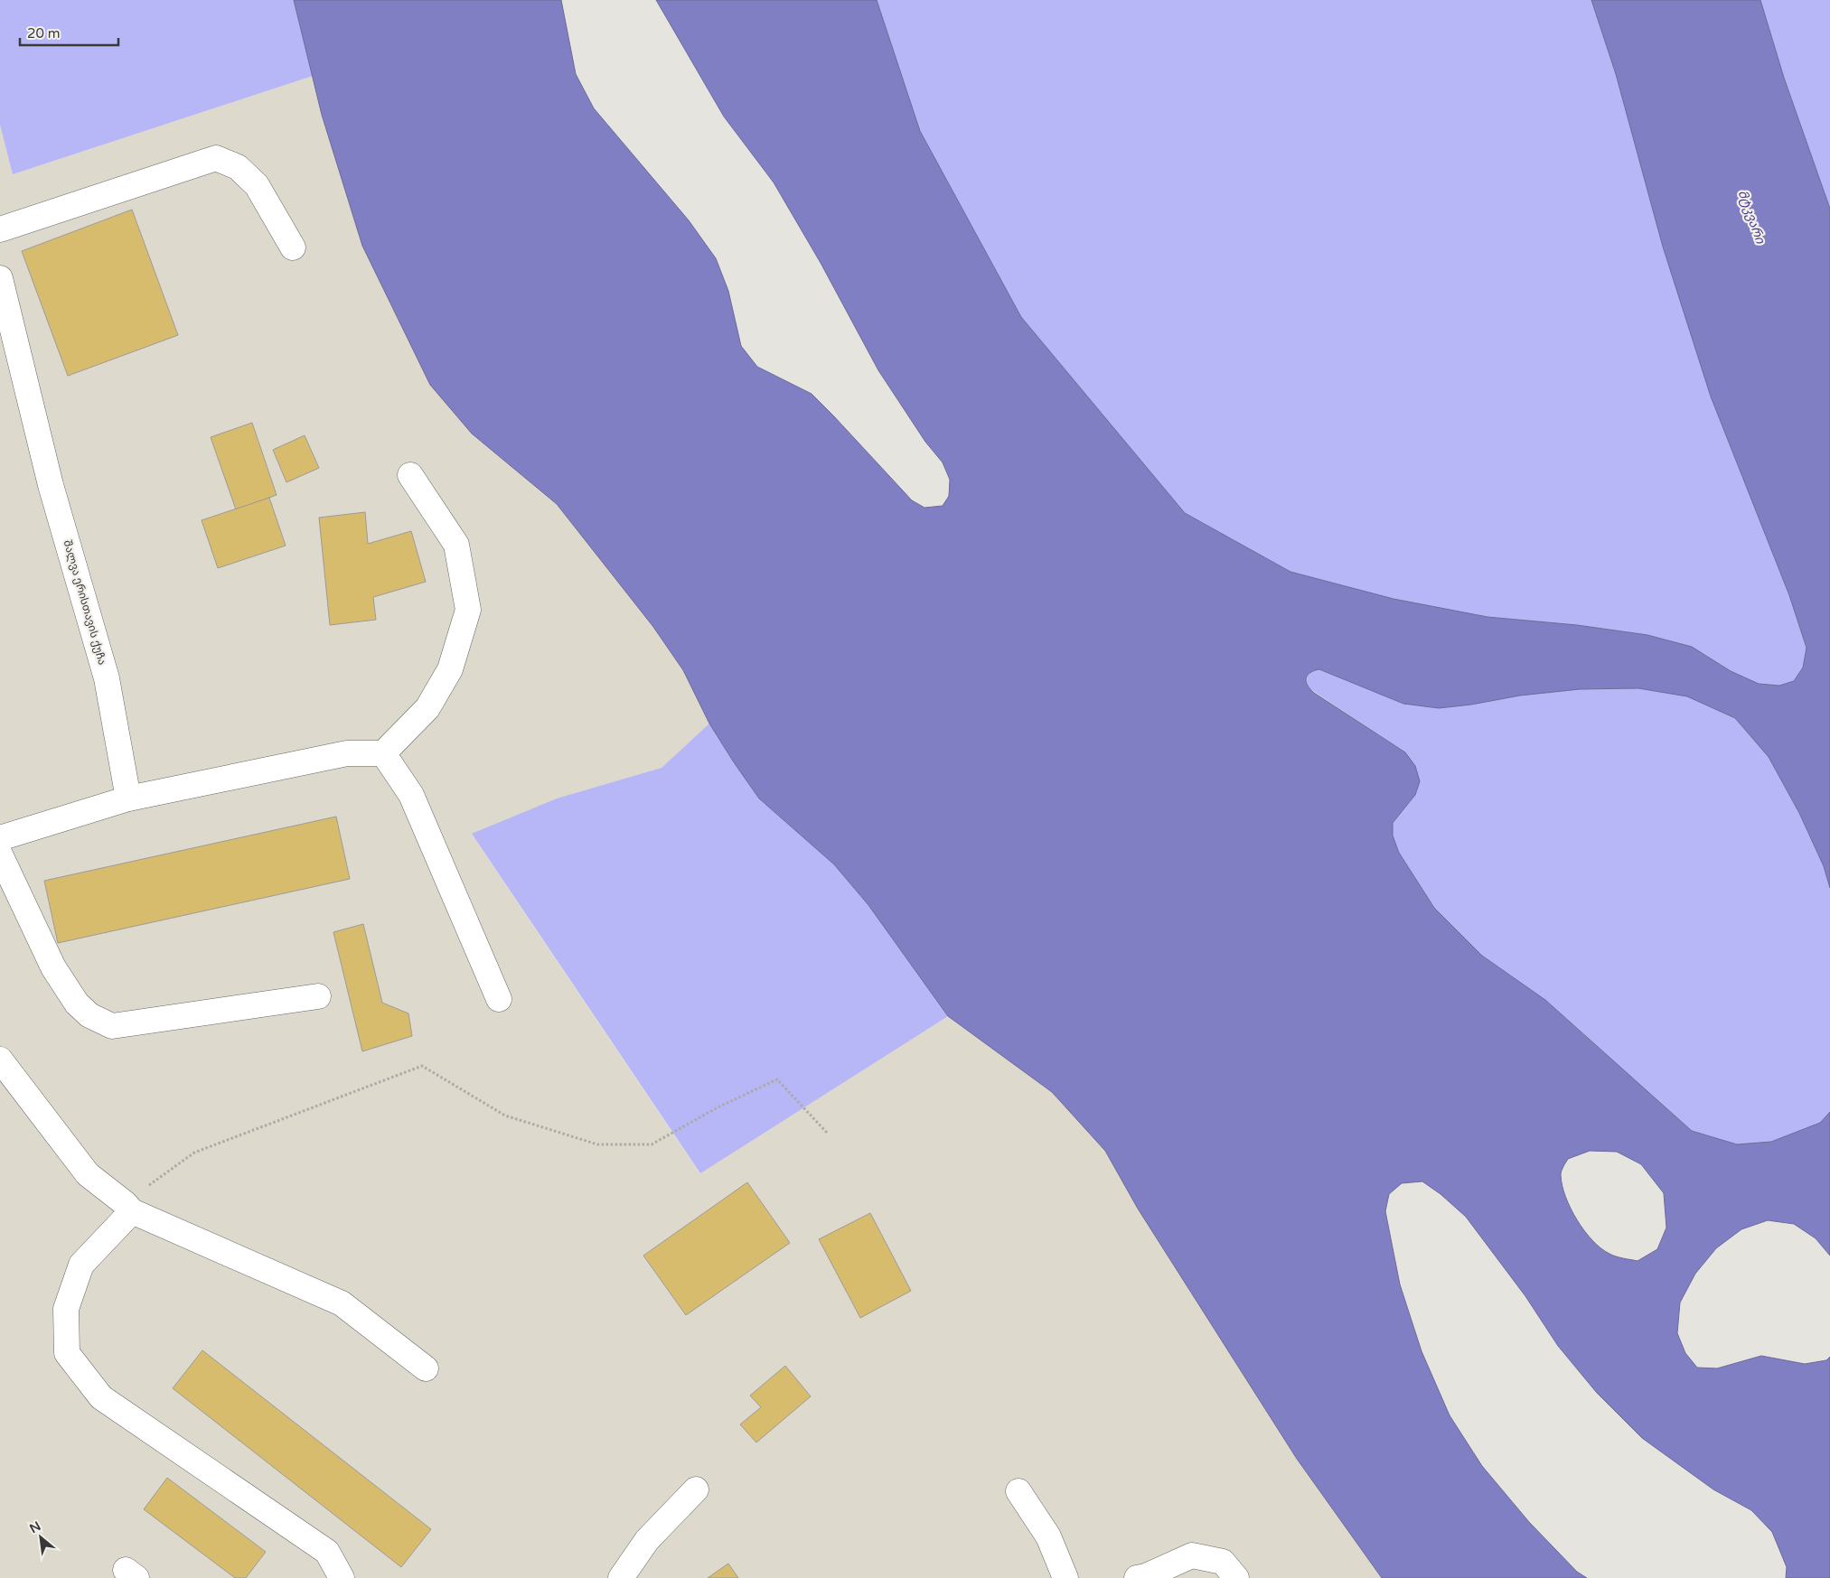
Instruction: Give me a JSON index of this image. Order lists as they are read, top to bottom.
{
  "streets": {
    "lane": ["შალვა ერისთავის ქუჩა"]
  },
  "water": ["მტკვარი"],
  "scale_bar": "20 m",
  "north": "top left"
}
